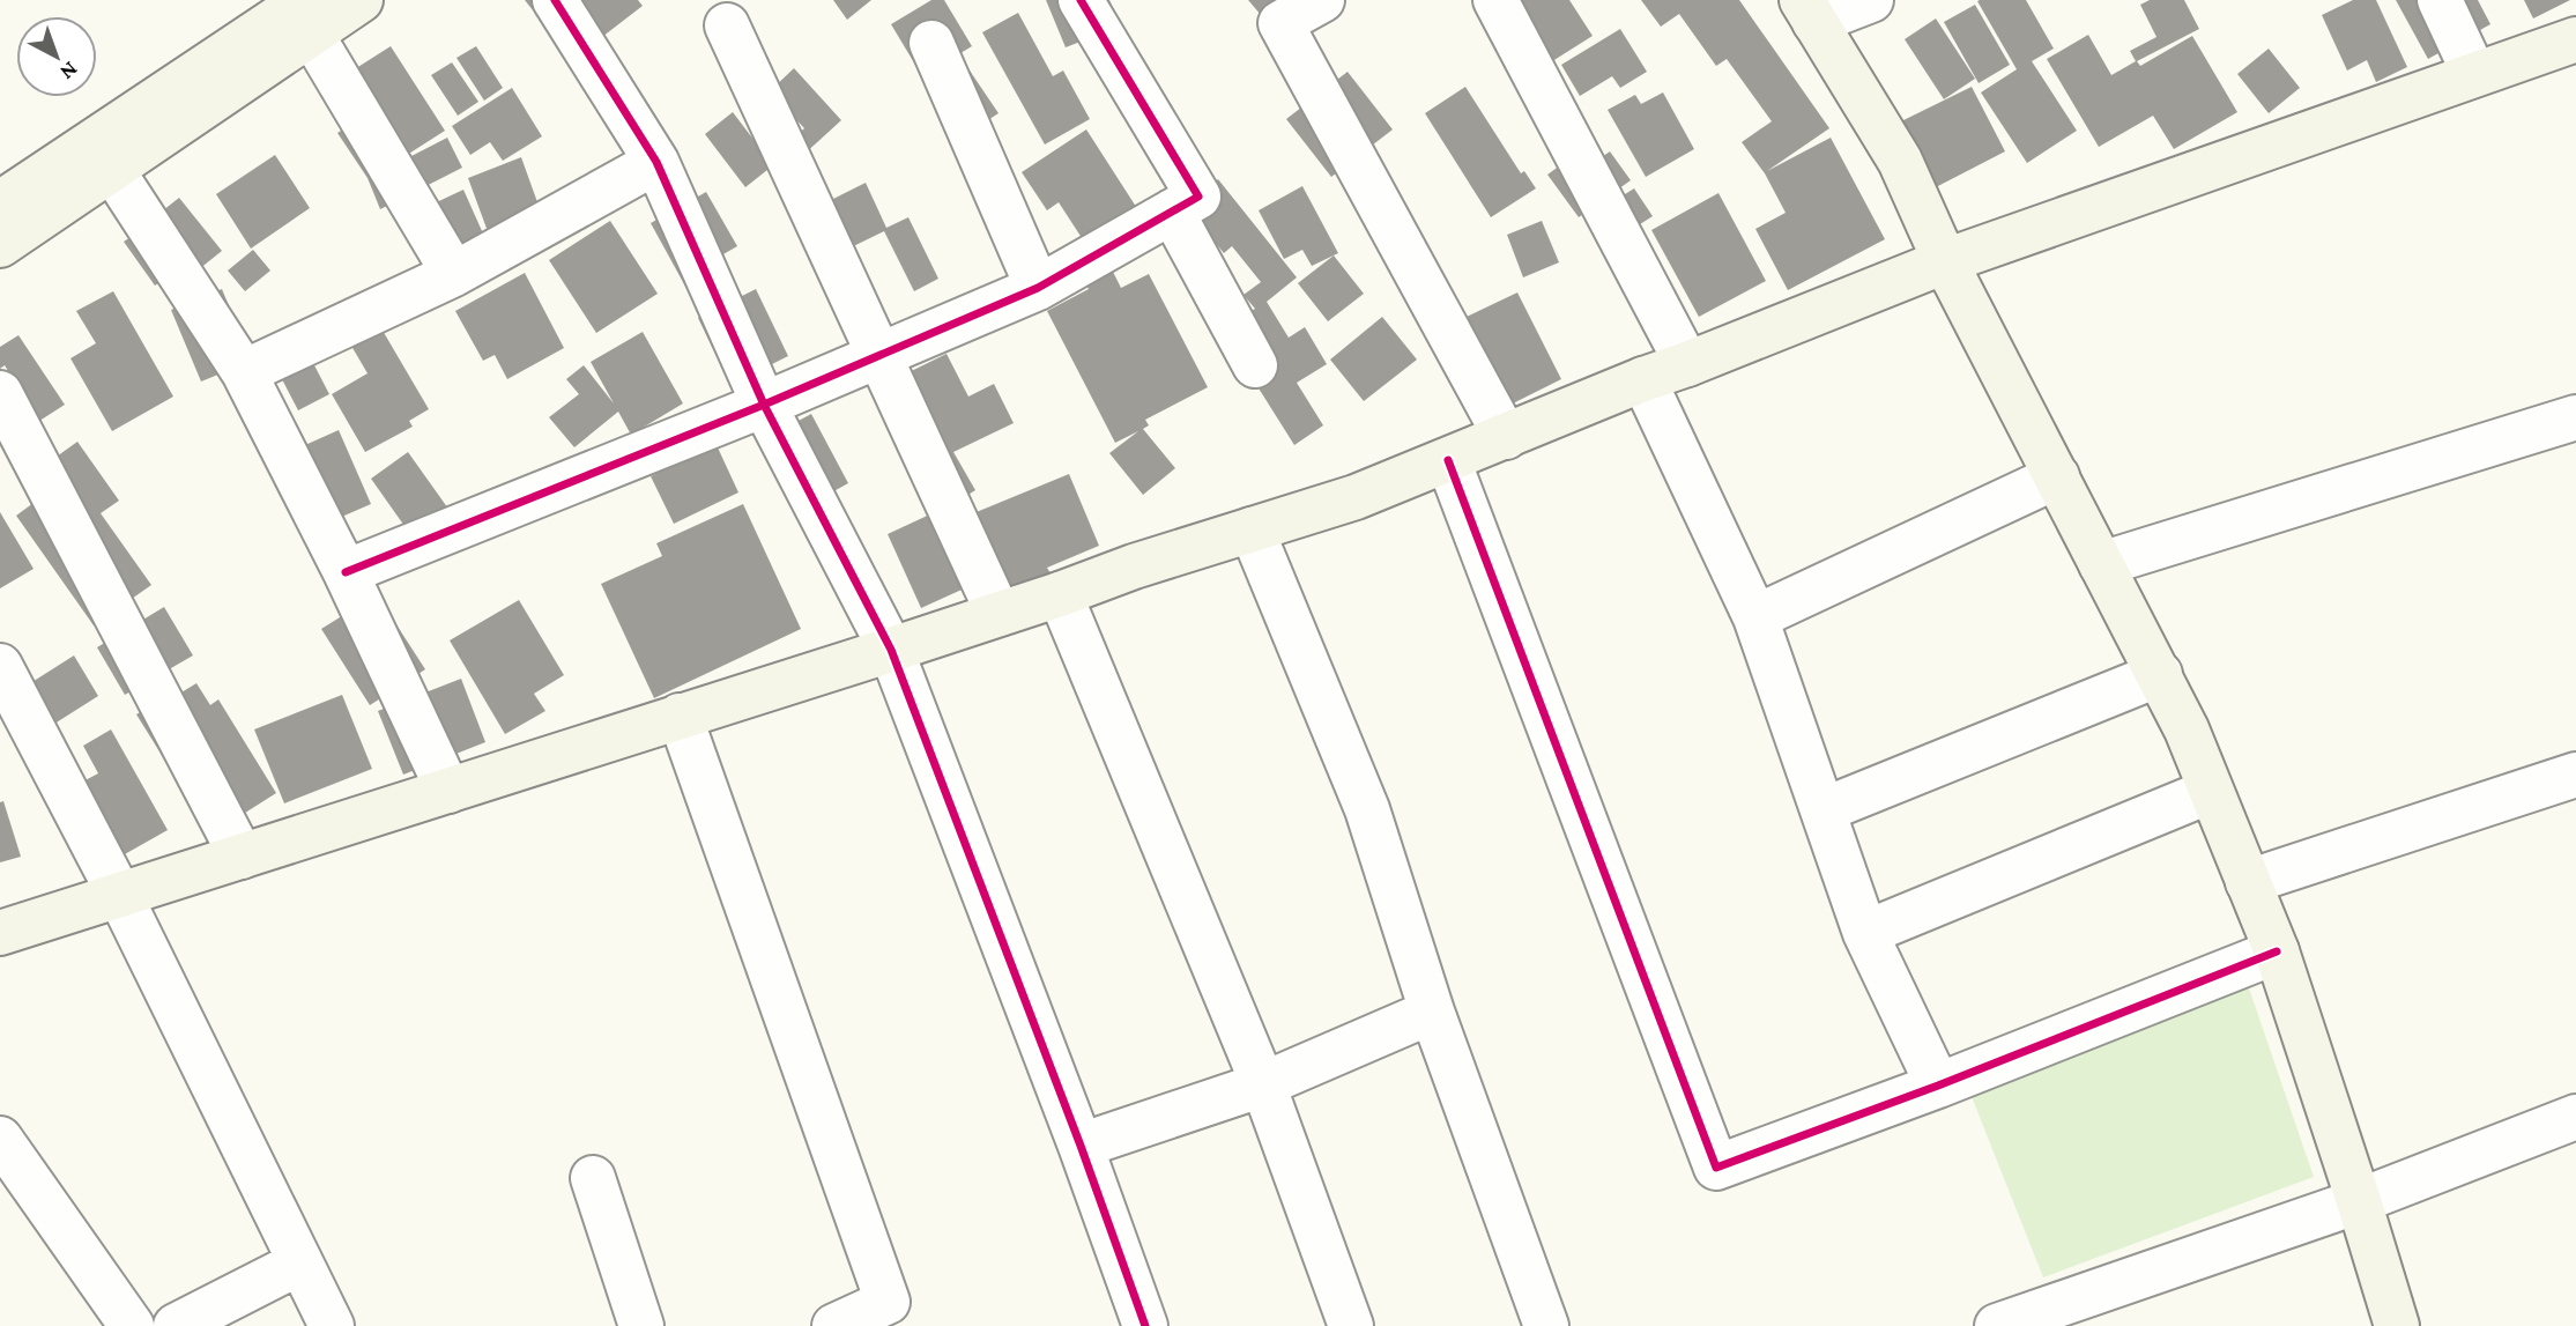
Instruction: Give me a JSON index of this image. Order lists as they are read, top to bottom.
{
  "north": "bottom right"
}
